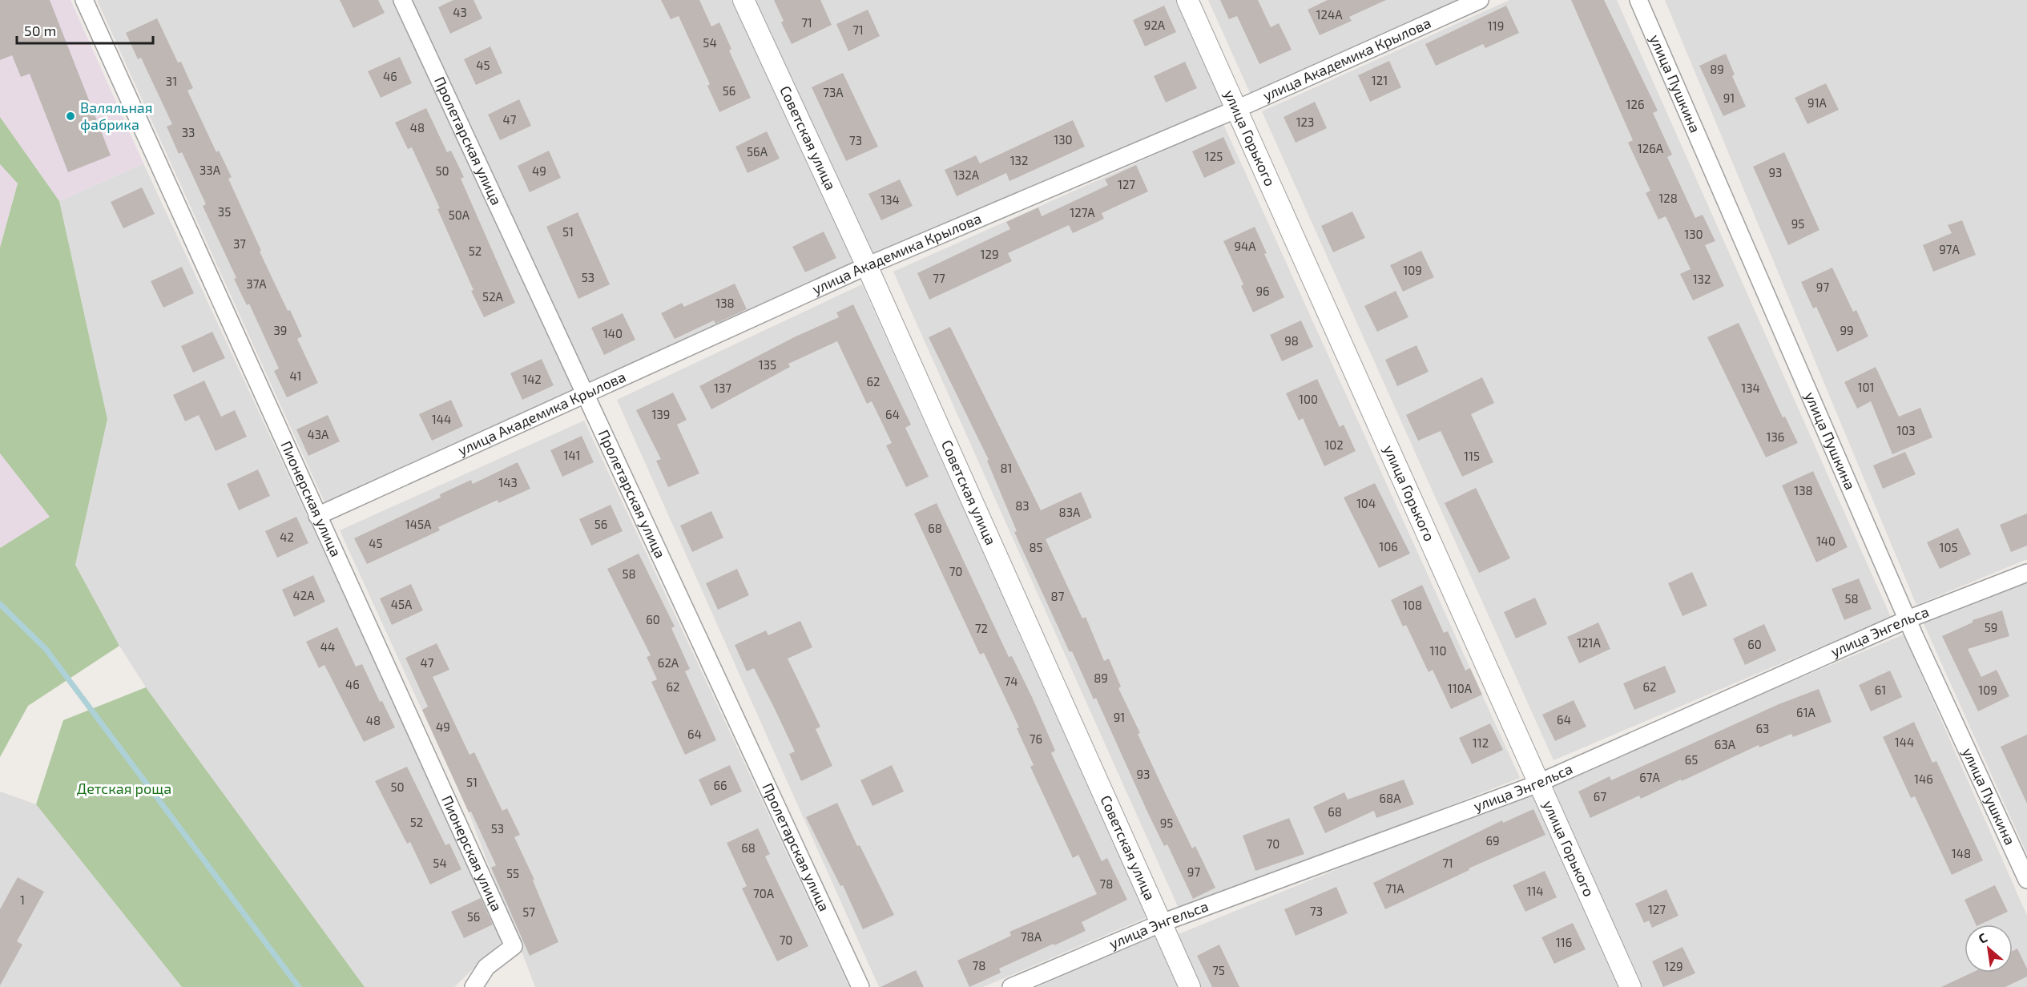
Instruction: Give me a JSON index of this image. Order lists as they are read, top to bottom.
{
  "streets": {
    "street": [
      "улица Академика Крылова",
      "улица Пушкина",
      "Советская улица",
      "улица Горького",
      "Пролетарская улица",
      "Пионерская улица",
      "улица Энгельса"
    ]
  },
  "crossings": [
    ["улица Академика Крылова", "Советская улица"],
    ["улица Академика Крылова", "улица Горького"],
    ["улица Академика Крылова", "Пролетарская улица"],
    ["улица Академика Крылова", "Пионерская улица"],
    ["улица Пушкина", "улица Энгельса"],
    ["Советская улица", "улица Энгельса"],
    ["улица Горького", "улица Энгельса"]
  ],
  "parks": ["Детская роща"],
  "places": ["Валяльная фабрика"],
  "house_numbers": [
    "43",
    "124А",
    "71",
    "92А",
    "119",
    "71",
    "54",
    "45",
    "89",
    "46",
    "121",
    "31",
    "56",
    "73А",
    "91",
    "91А",
    "126",
    "47",
    "123",
    "48",
    "33",
    "130",
    "73",
    "126А",
    "56А",
    "125",
    "132",
    "33А",
    "50",
    "49",
    "93",
    "132А",
    "127",
    "128",
    "134",
    "35",
    "127А",
    "50А",
    "95",
    "51",
    "130",
    "37",
    "94А",
    "97А",
    "52",
    "129",
    "109",
    "53",
    "77",
    "132",
    "37А",
    "97",
    "96",
    "52А",
    "138",
    "39",
    "99",
    "140",
    "98",
    "135",
    "41",
    "142",
    "62",
    "101",
    "137",
    "134",
    "100",
    "139",
    "64",
    "144",
    "103",
    "43А",
    "136",
    "102",
    "141",
    "115",
    "81",
    "143",
    "138",
    "104",
    "83",
    "83А",
    "145А",
    "56",
    "68",
    "42",
    "140",
    "45",
    "106",
    "85",
    "105",
    "70",
    "58",
    "42А",
    "87",
    "58",
    "45А",
    "108",
    "60",
    "59",
    "72",
    "121А",
    "60",
    "44",
    "110",
    "47",
    "62А",
    "89",
    "74",
    "46",
    "62",
    "62",
    "110А",
    "61",
    "109",
    "61А",
    "91",
    "64",
    "48",
    "49",
    "63",
    "64",
    "76",
    "144",
    "112",
    "63А",
    "65",
    "93",
    "67А",
    "146",
    "51",
    "66",
    "50",
    "67",
    "68А",
    "68",
    "52",
    "95",
    "53",
    "69",
    "70",
    "68",
    "148",
    "54",
    "71",
    "97",
    "55",
    "78",
    "71А",
    "114",
    "70А",
    "1",
    "127",
    "73",
    "57",
    "56",
    "78А",
    "70",
    "116",
    "78",
    "129",
    "75"
  ],
  "scale_bar": "50 m",
  "north": "top left"
}
